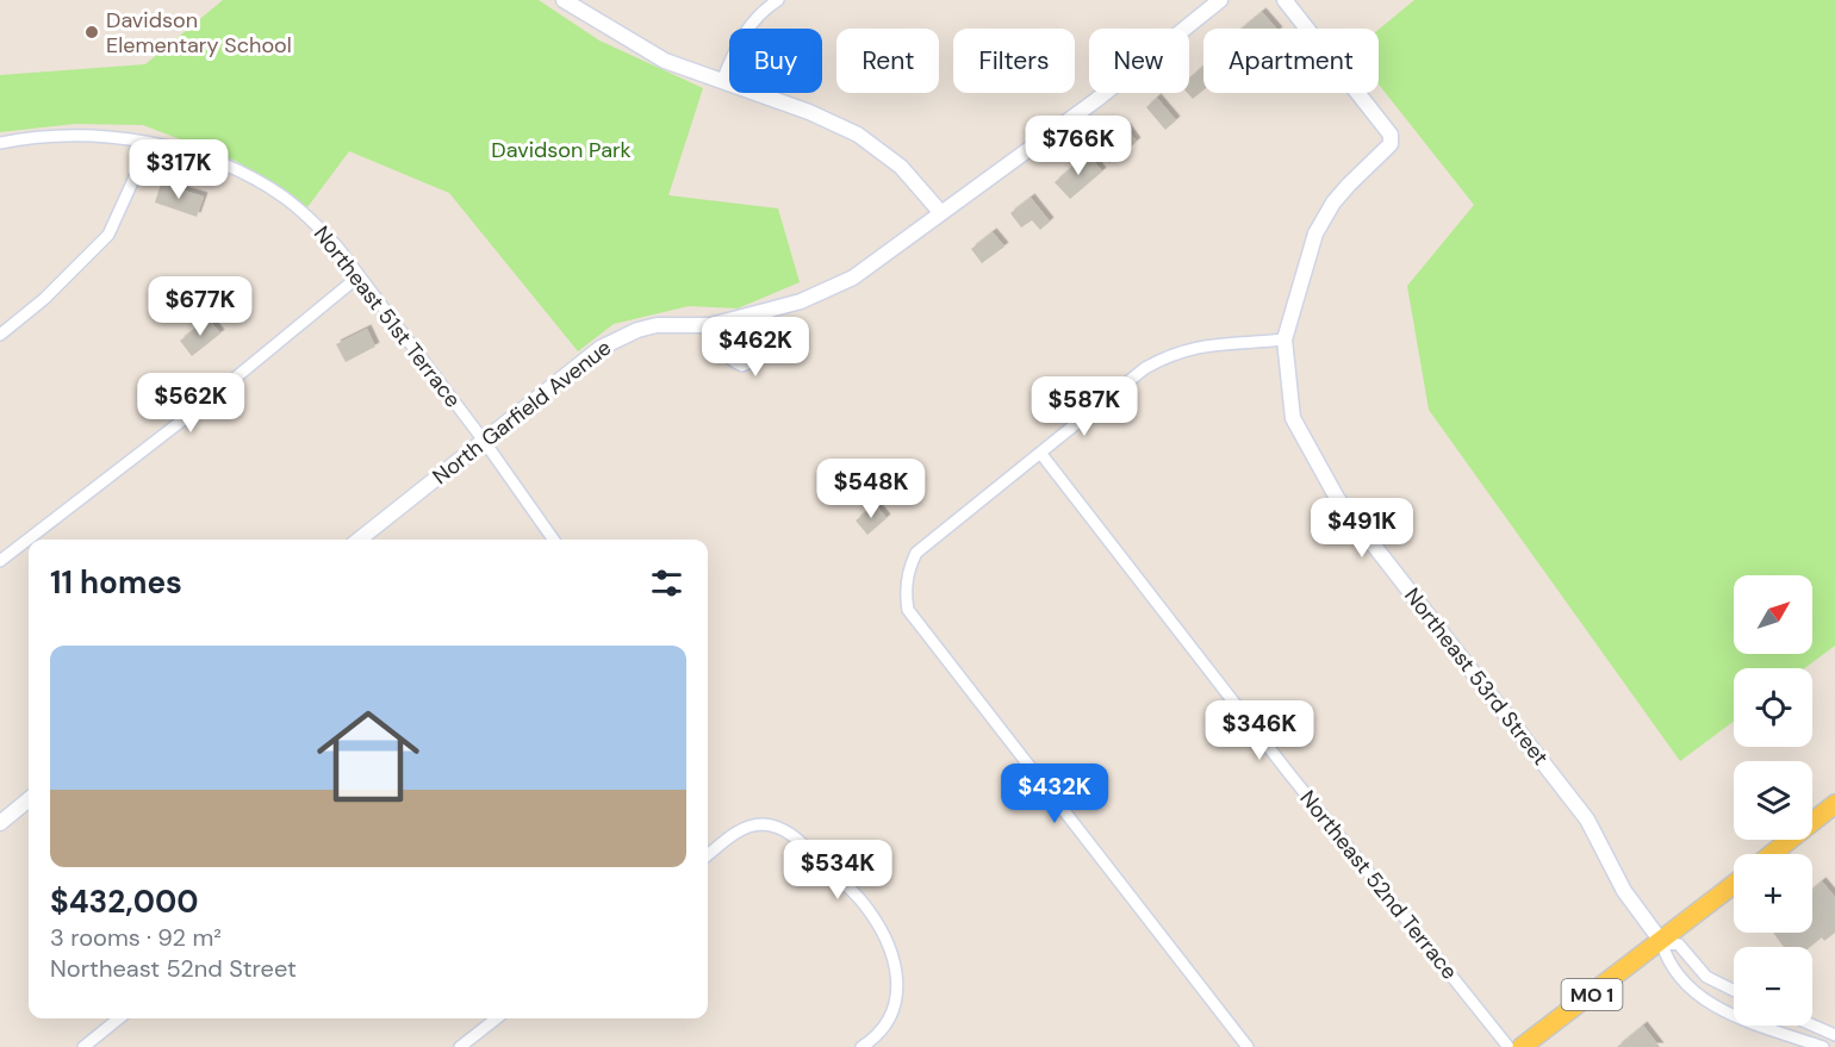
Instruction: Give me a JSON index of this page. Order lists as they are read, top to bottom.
{
  "streets": {
    "main road": ["MO 1"],
    "street": [
      "Northeast 51st Terrace",
      "North Garfield Avenue",
      "Northeast 53rd Street",
      "Northeast 52nd Terrace"
    ]
  },
  "crossings": [
    ["Northeast 51st Terrace", "North Garfield Avenue"],
    ["Northeast 53rd Street", "MO 1"]
  ],
  "parks": ["Davidson Park"],
  "places": ["Davidson Elementary School"],
  "north": "top right",
  "page": {
    "chip": [
      "Buy",
      "Rent",
      "Filters",
      "New",
      "Apartment"
    ],
    "price": [
      "$766K",
      "$317K",
      "$677K",
      "$462K",
      "$562K",
      "$587K",
      "$548K",
      "$491K",
      "$346K",
      "$432K",
      "$534K"
    ],
    "heading": "11 homes",
    "map_buttons": ["+", "−"],
    "list": [
      {
        "name": "$432,000",
        "note": "3 rooms · 92 m² · Northeast 52nd Street"
      }
    ]
  }
}
